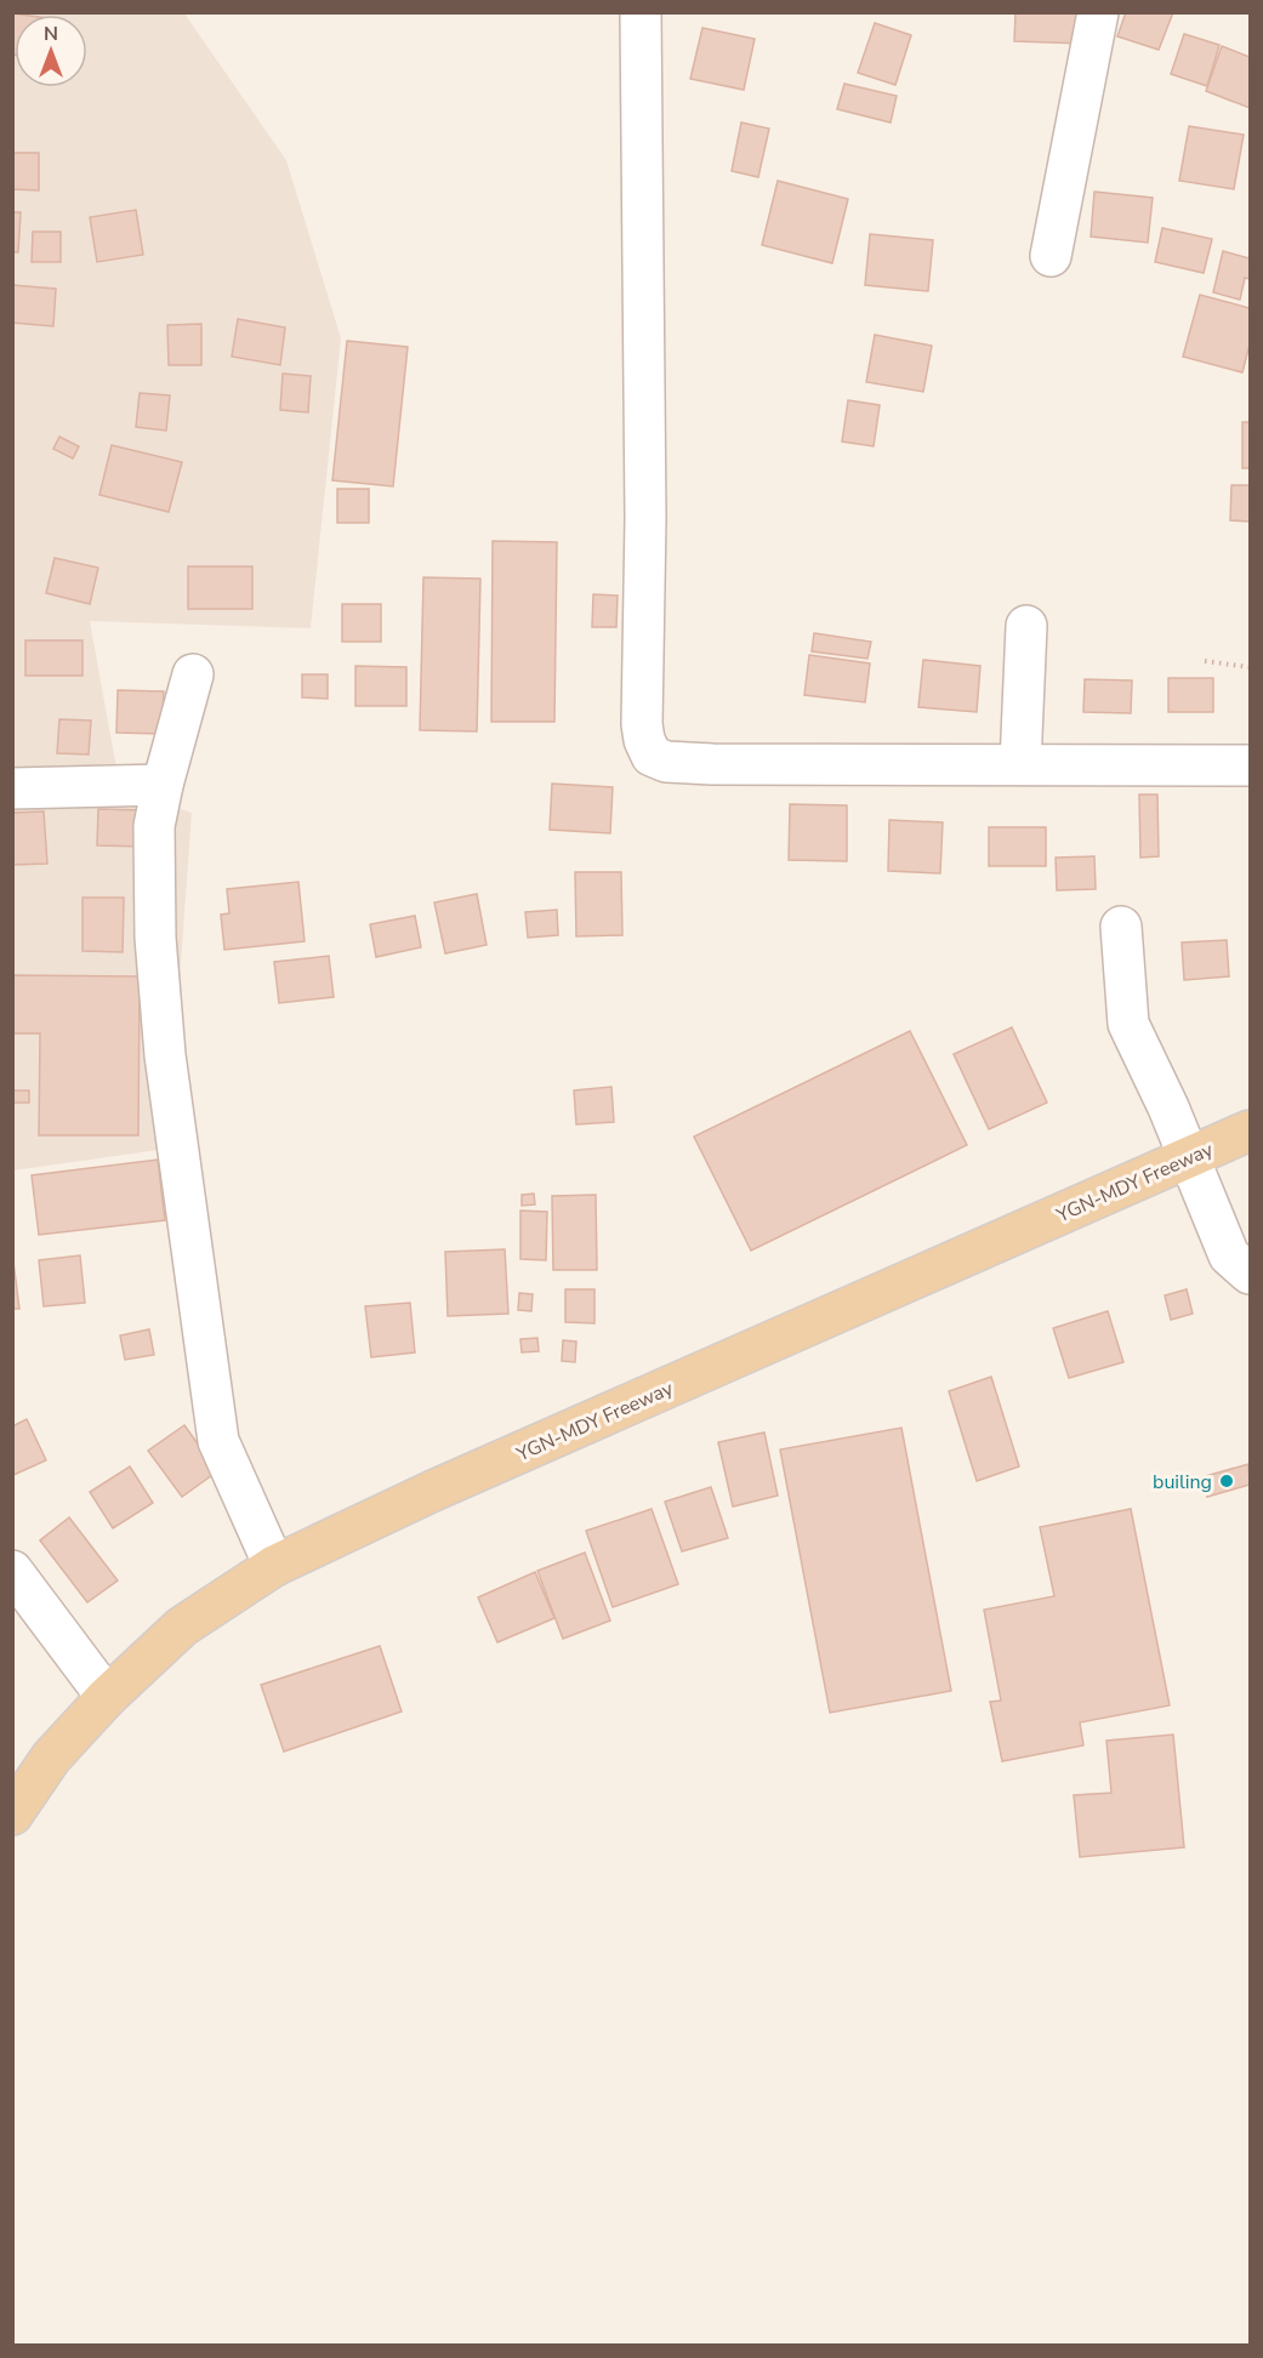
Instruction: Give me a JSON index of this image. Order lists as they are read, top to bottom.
{
  "streets": {
    "main road": ["YGN-MDY Freeway"]
  },
  "places": ["builing"],
  "north": "top"
}
